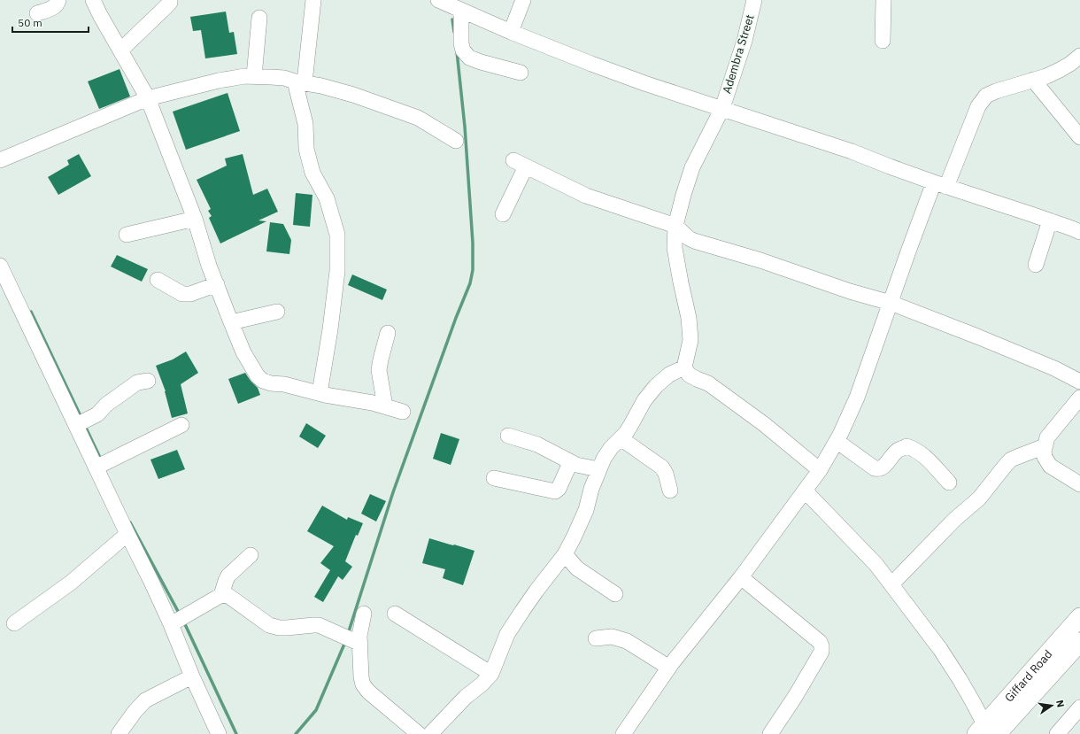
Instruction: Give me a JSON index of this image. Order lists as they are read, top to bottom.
{
  "streets": {
    "main road": ["Giffard Road"],
    "street": ["Adembra Street"]
  },
  "scale_bar": "50 m",
  "north": "right"
}
